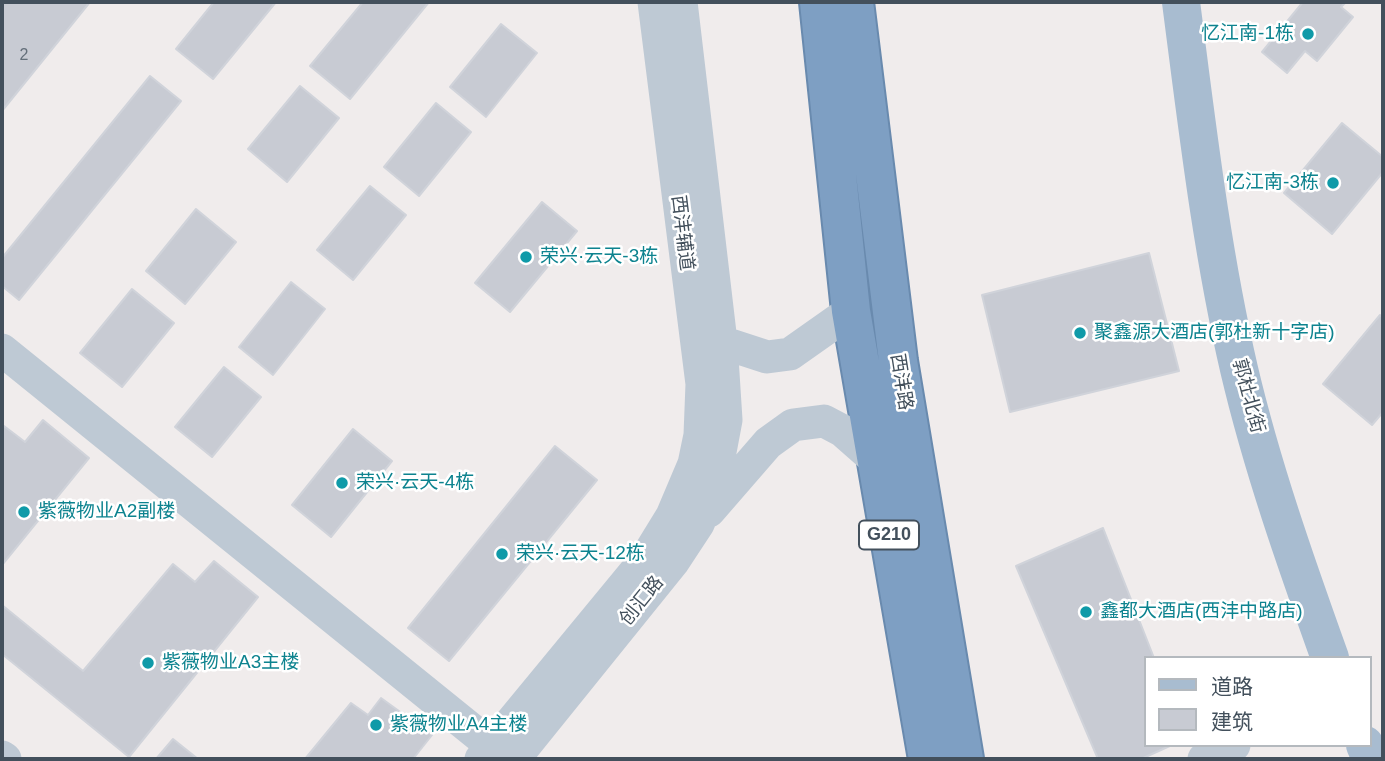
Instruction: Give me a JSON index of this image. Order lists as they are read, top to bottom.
{
  "streets": {
    "highway": ["西沣路", "G210"],
    "main road": ["郭杜北街"],
    "street": ["西沣辅道", "创汇路"]
  },
  "crossings": [
    ["西沣辅道", "创汇路"]
  ],
  "places": [
    "忆江南-1栋",
    "忆江南-3栋",
    "荣兴·云天-3栋",
    "聚鑫源大酒店(郭杜新十字店)",
    "荣兴·云天-4栋",
    "紫薇物业A2副楼",
    "荣兴·云天-12栋",
    "鑫都大酒店(西沣中路店)",
    "紫薇物业A3主楼",
    "紫薇物业A4主楼"
  ],
  "house_numbers": ["2"],
  "legend": ["道路", "建筑"]
}
